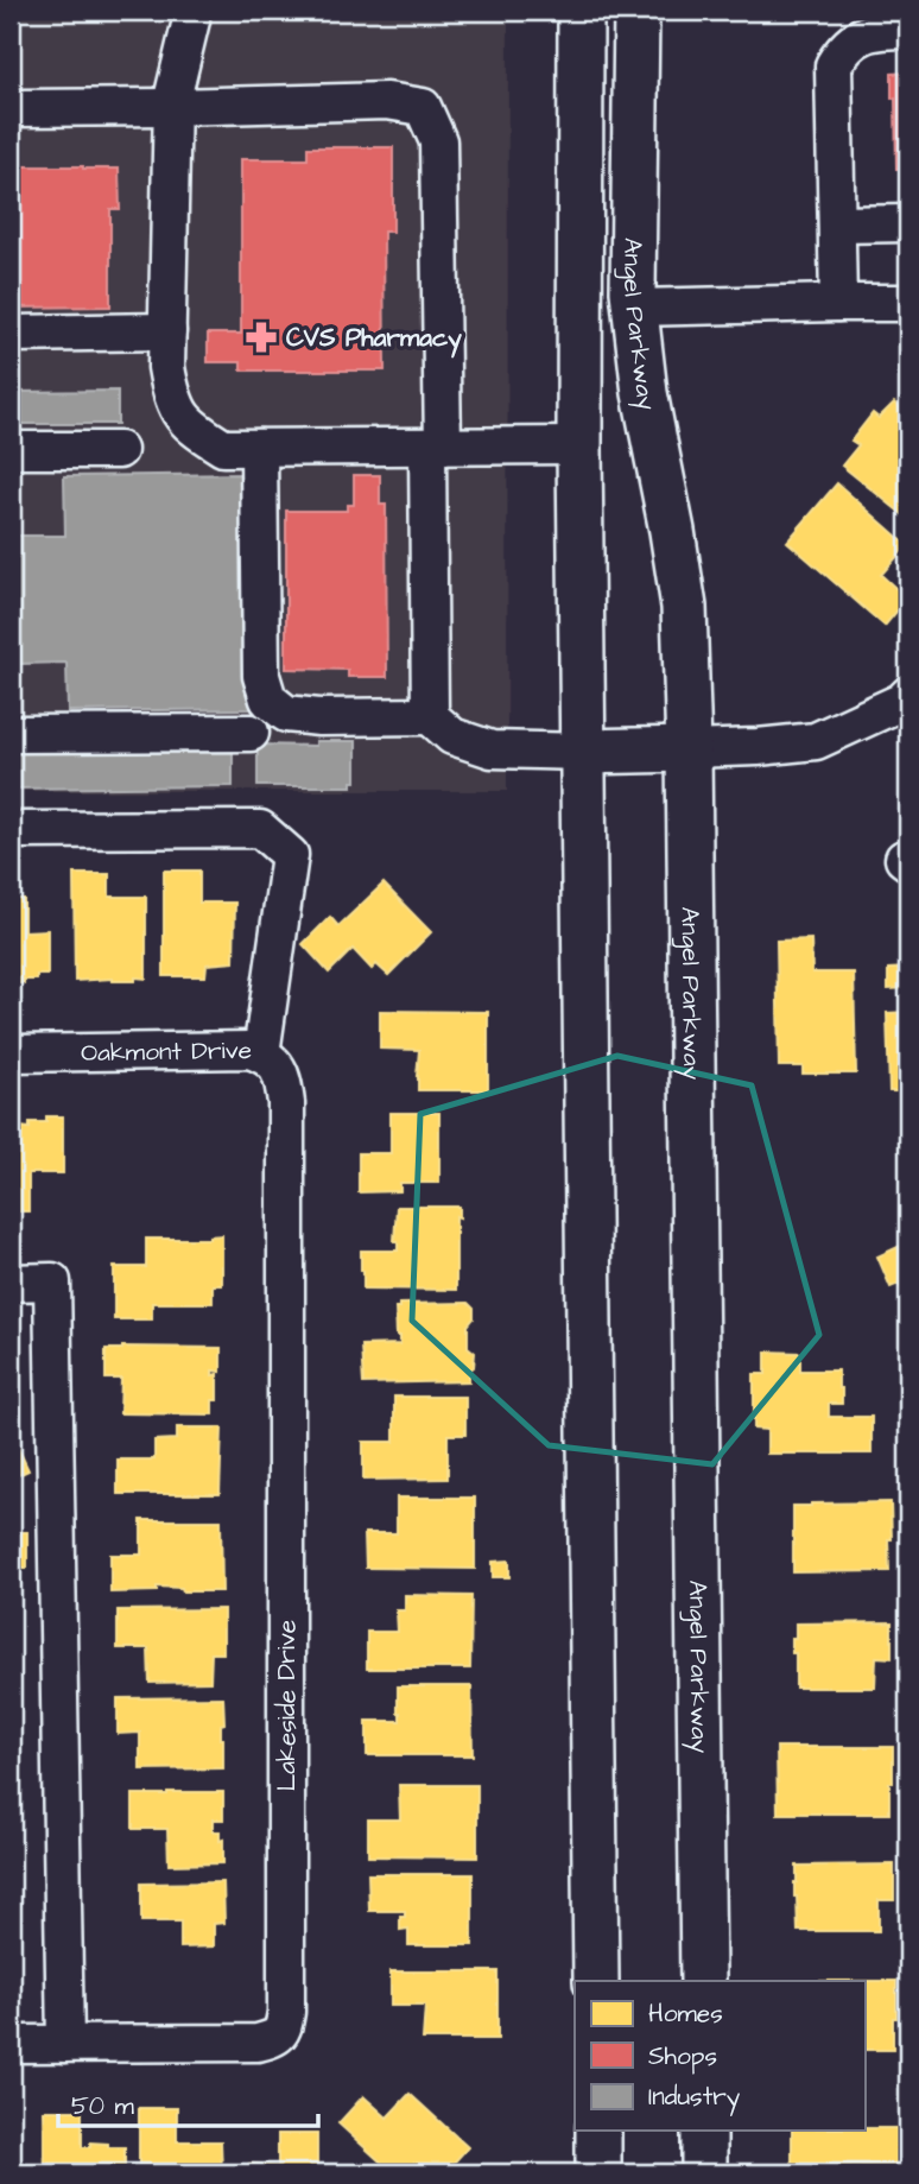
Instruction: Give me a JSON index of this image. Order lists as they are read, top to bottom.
{
  "streets": {
    "main road": ["Angel Parkway"],
    "street": ["Oakmont Drive", "Lakeside Drive"]
  },
  "crossings": [
    ["Oakmont Drive", "Lakeside Drive"]
  ],
  "places": {
    "pharmacy": ["CVS Pharmacy"]
  },
  "legend": ["Homes", "Shops", "Industry"],
  "scale_bar": "50 m"
}
